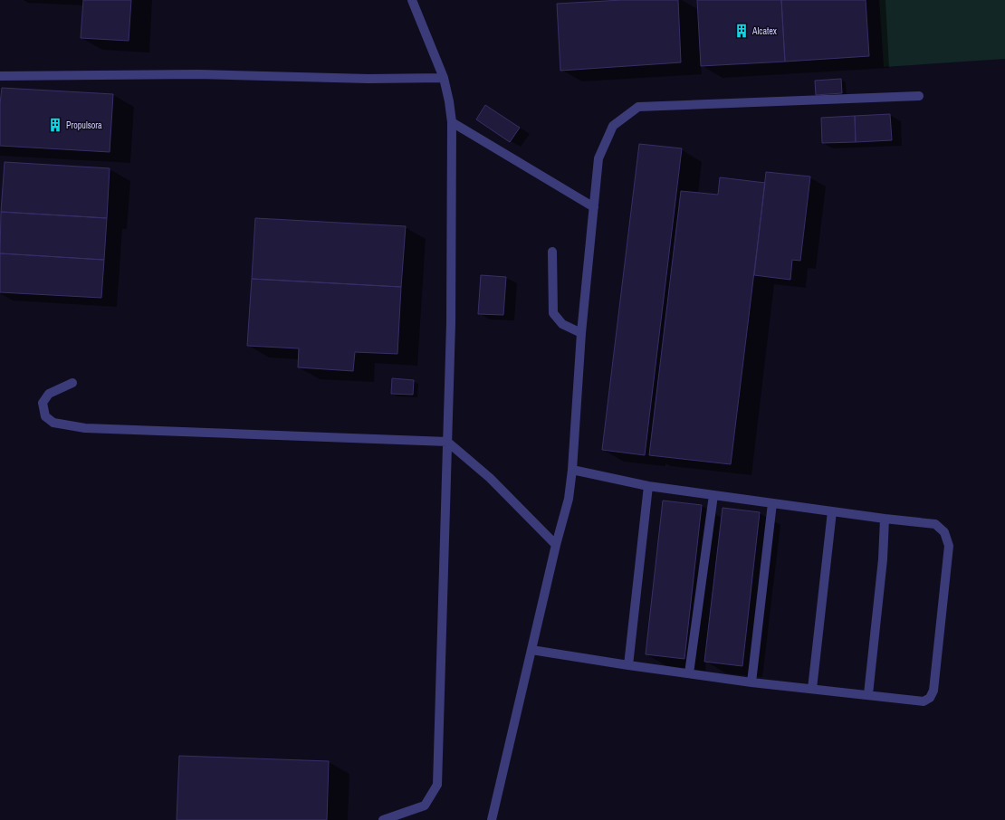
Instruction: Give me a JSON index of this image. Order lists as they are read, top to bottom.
{
  "places": {
    "building": ["Alcatex", "Propulsora"]
  }
}
